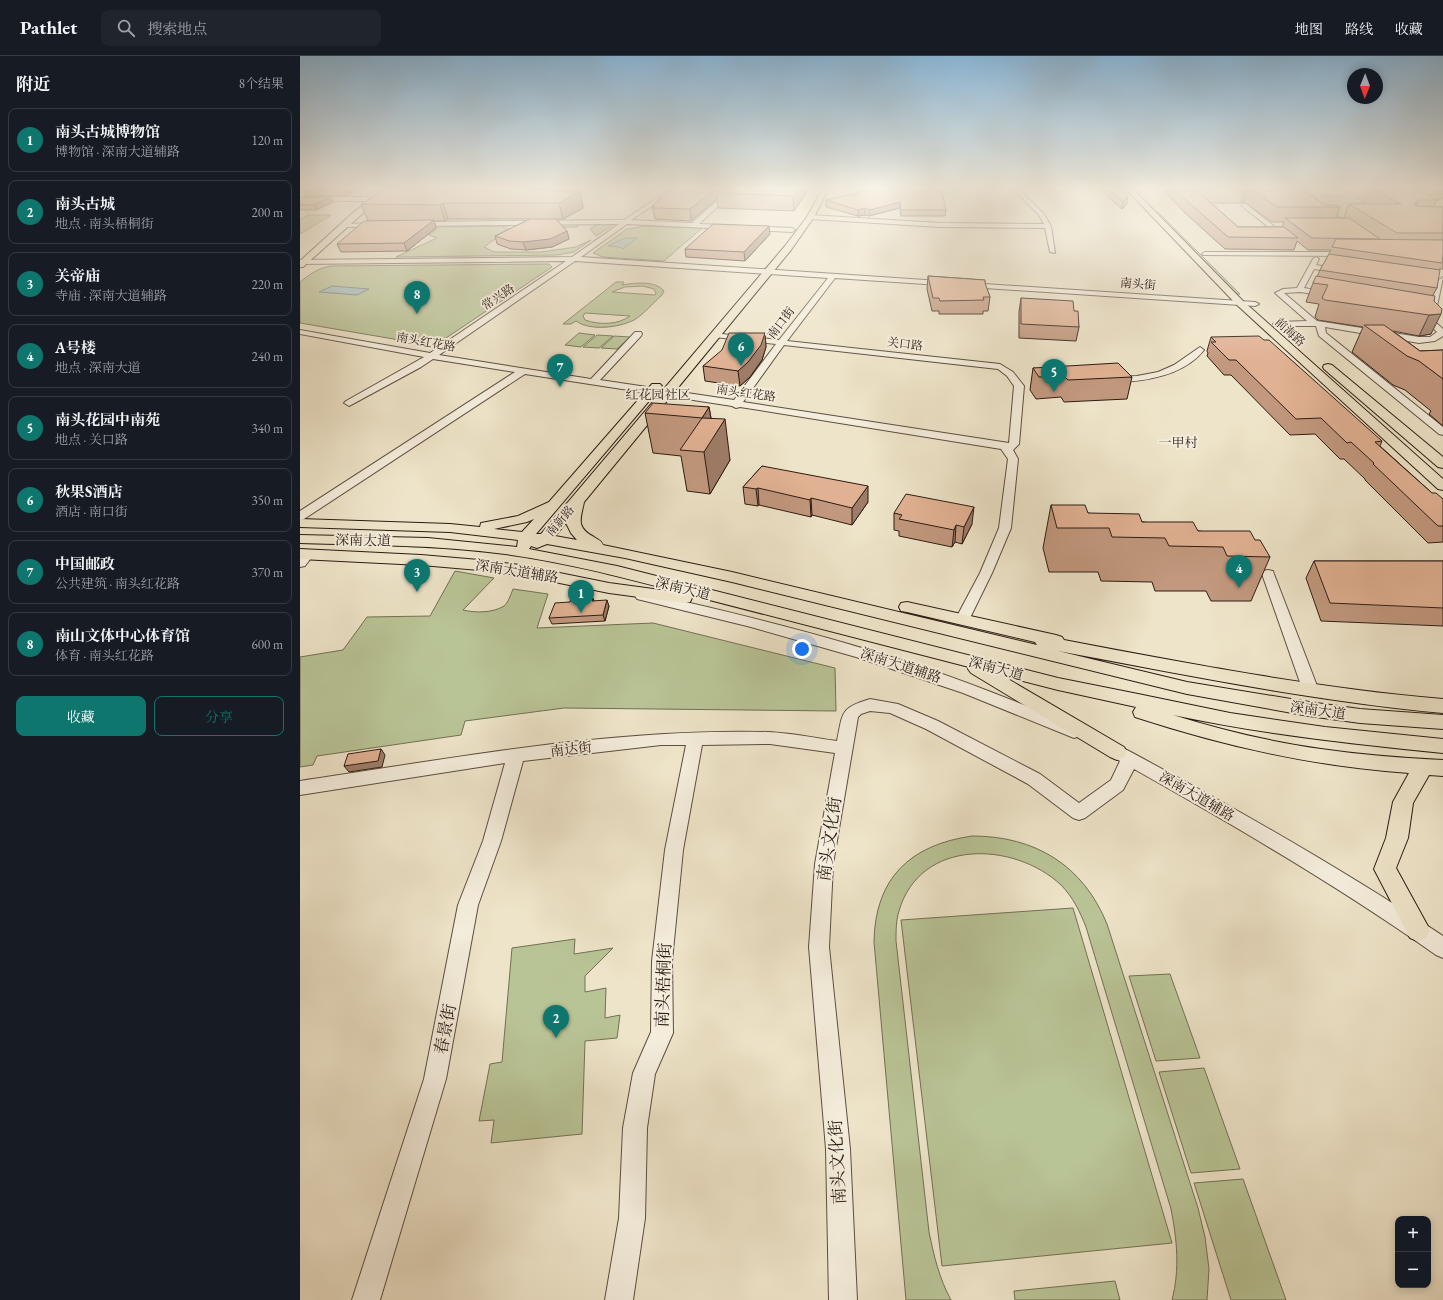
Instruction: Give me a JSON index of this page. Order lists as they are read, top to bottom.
{
  "streets": {
    "main road": [
      "前海路",
      "南新路",
      "深南大道",
      "深南大道辅路"
    ],
    "street": [
      "南头街",
      "常兴路",
      "南口街",
      "南头红花路",
      "关口路",
      "南达街",
      "南头文化街",
      "南头梧桐街",
      "春景街"
    ]
  },
  "crossings": [
    ["南头街", "常兴路"],
    ["南头街", "南口街"],
    ["南头街", "前海路"],
    ["南头街", "南新路"],
    ["常兴路", "南头红花路"],
    ["南口街", "南头红花路"],
    ["南口街", "关口路"],
    ["南头红花路", "关口路"],
    ["南头红花路", "南新路"],
    ["关口路", "南新路"],
    ["南新路", "深南大道"],
    ["深南大道辅路", "南头文化街"],
    ["南达街", "南头文化街"],
    ["南达街", "南头梧桐街"],
    ["南达街", "春景街"]
  ],
  "districts": ["红花园社区", "一甲村"],
  "north": "bottom",
  "page": {
    "header": "Pathlet",
    "search": "搜索地点",
    "nav": ["地图", "路线", "收藏"],
    "heading": ["附近", "8个结果"],
    "list": [
      {
        "mark": "1",
        "name": "南头古城博物馆",
        "note": "博物馆 · 深南大道辅路",
        "value": "120 m"
      },
      {
        "mark": "2",
        "name": "南头古城",
        "note": "地点 · 南头梧桐街",
        "value": "200 m"
      },
      {
        "mark": "3",
        "name": "关帝庙",
        "note": "寺庙 · 深南大道辅路",
        "value": "220 m"
      },
      {
        "mark": "4",
        "name": "A号楼",
        "note": "地点 · 深南大道",
        "value": "240 m"
      },
      {
        "mark": "5",
        "name": "南头花园中南苑",
        "note": "地点 · 关口路",
        "value": "340 m"
      },
      {
        "mark": "6",
        "name": "秋果S酒店",
        "note": "酒店 · 南口街",
        "value": "350 m"
      },
      {
        "mark": "7",
        "name": "中国邮政",
        "note": "公共建筑 · 南头红花路",
        "value": "370 m"
      },
      {
        "mark": "8",
        "name": "南山文体中心体育馆",
        "note": "体育 · 南头红花路",
        "value": "600 m"
      }
    ],
    "pins": [
      "8",
      "6",
      "7",
      "5",
      "4",
      "3",
      "1",
      "2"
    ],
    "buttons": ["收藏", "分享"],
    "map_buttons": ["+", "−"]
  }
}
